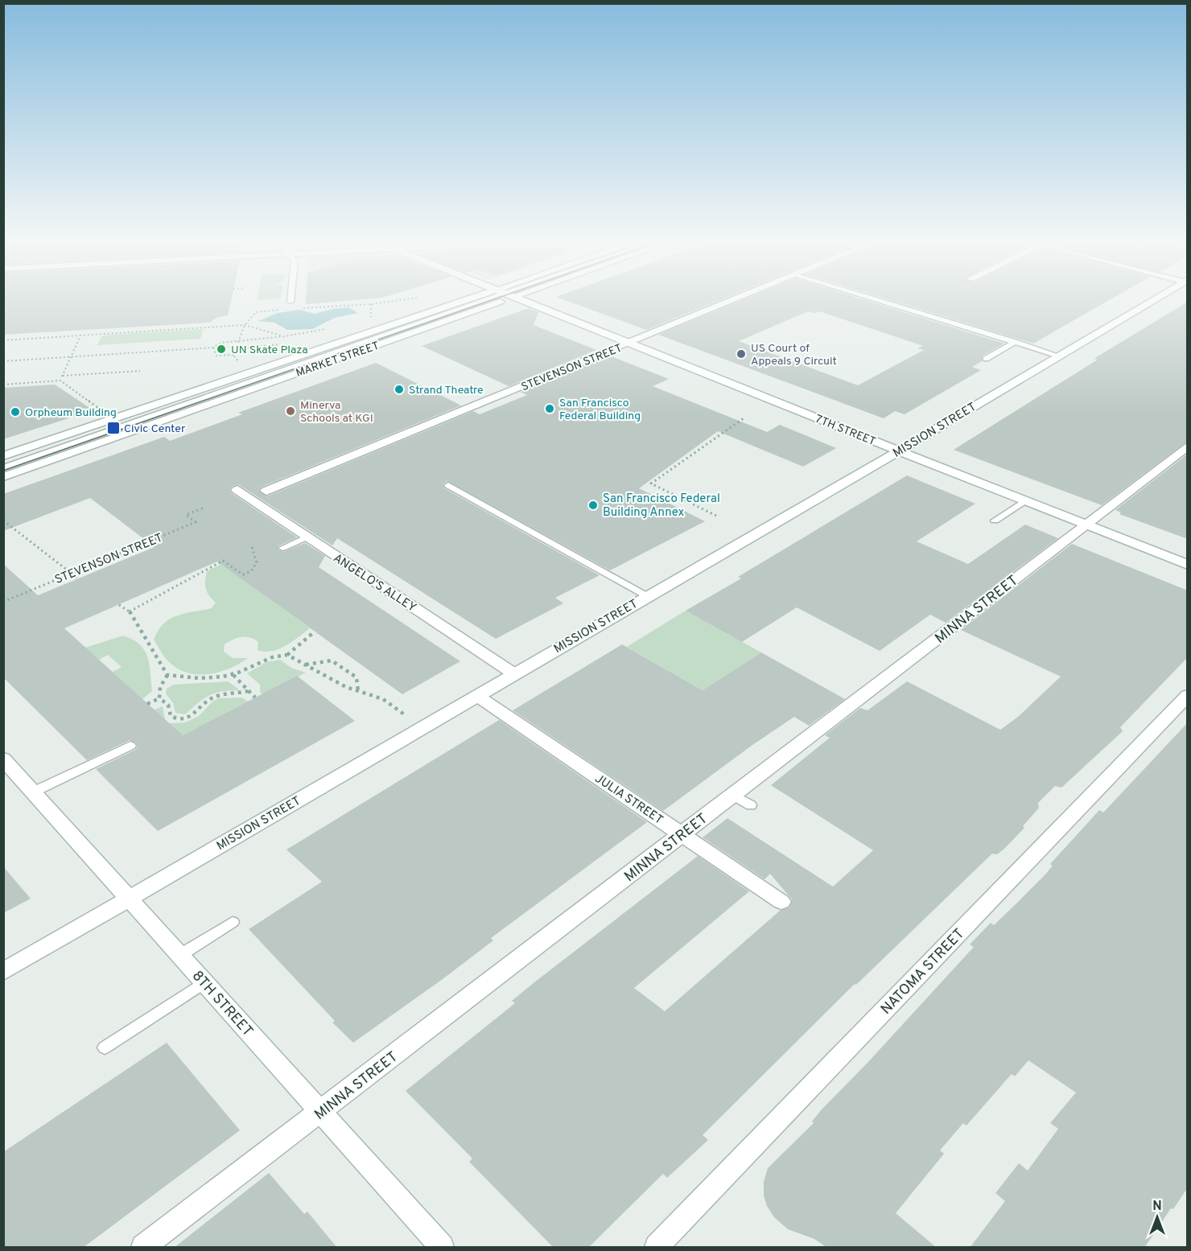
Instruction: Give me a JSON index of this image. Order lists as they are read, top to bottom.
{
  "streets": {
    "street": [
      "MARKET STREET",
      "STEVENSON STREET",
      "7TH STREET",
      "MISSION STREET",
      "ANGELO'S ALLEY",
      "MINNA STREET",
      "JULIA STREET",
      "NATOMA STREET",
      "8TH STREET"
    ]
  },
  "crossings": [
    ["STEVENSON STREET", "7TH STREET"],
    ["7TH STREET", "MISSION STREET"],
    ["7TH STREET", "MINNA STREET"],
    ["MISSION STREET", "ANGELO'S ALLEY"],
    ["MISSION STREET", "JULIA STREET"],
    ["MISSION STREET", "8TH STREET"],
    ["MINNA STREET", "JULIA STREET"],
    ["MINNA STREET", "8TH STREET"]
  ],
  "places": {
    "other": [
      "UN Skate Plaza",
      "US Court of Appeals 9 Circuit",
      "Strand Theatre",
      "San Francisco Federal Building",
      "Minerva Schools at KGI",
      "Orpheum Building",
      "San Francisco Federal Building Annex"
    ],
    "transit": ["Civic Center"]
  },
  "north": "top"
}
